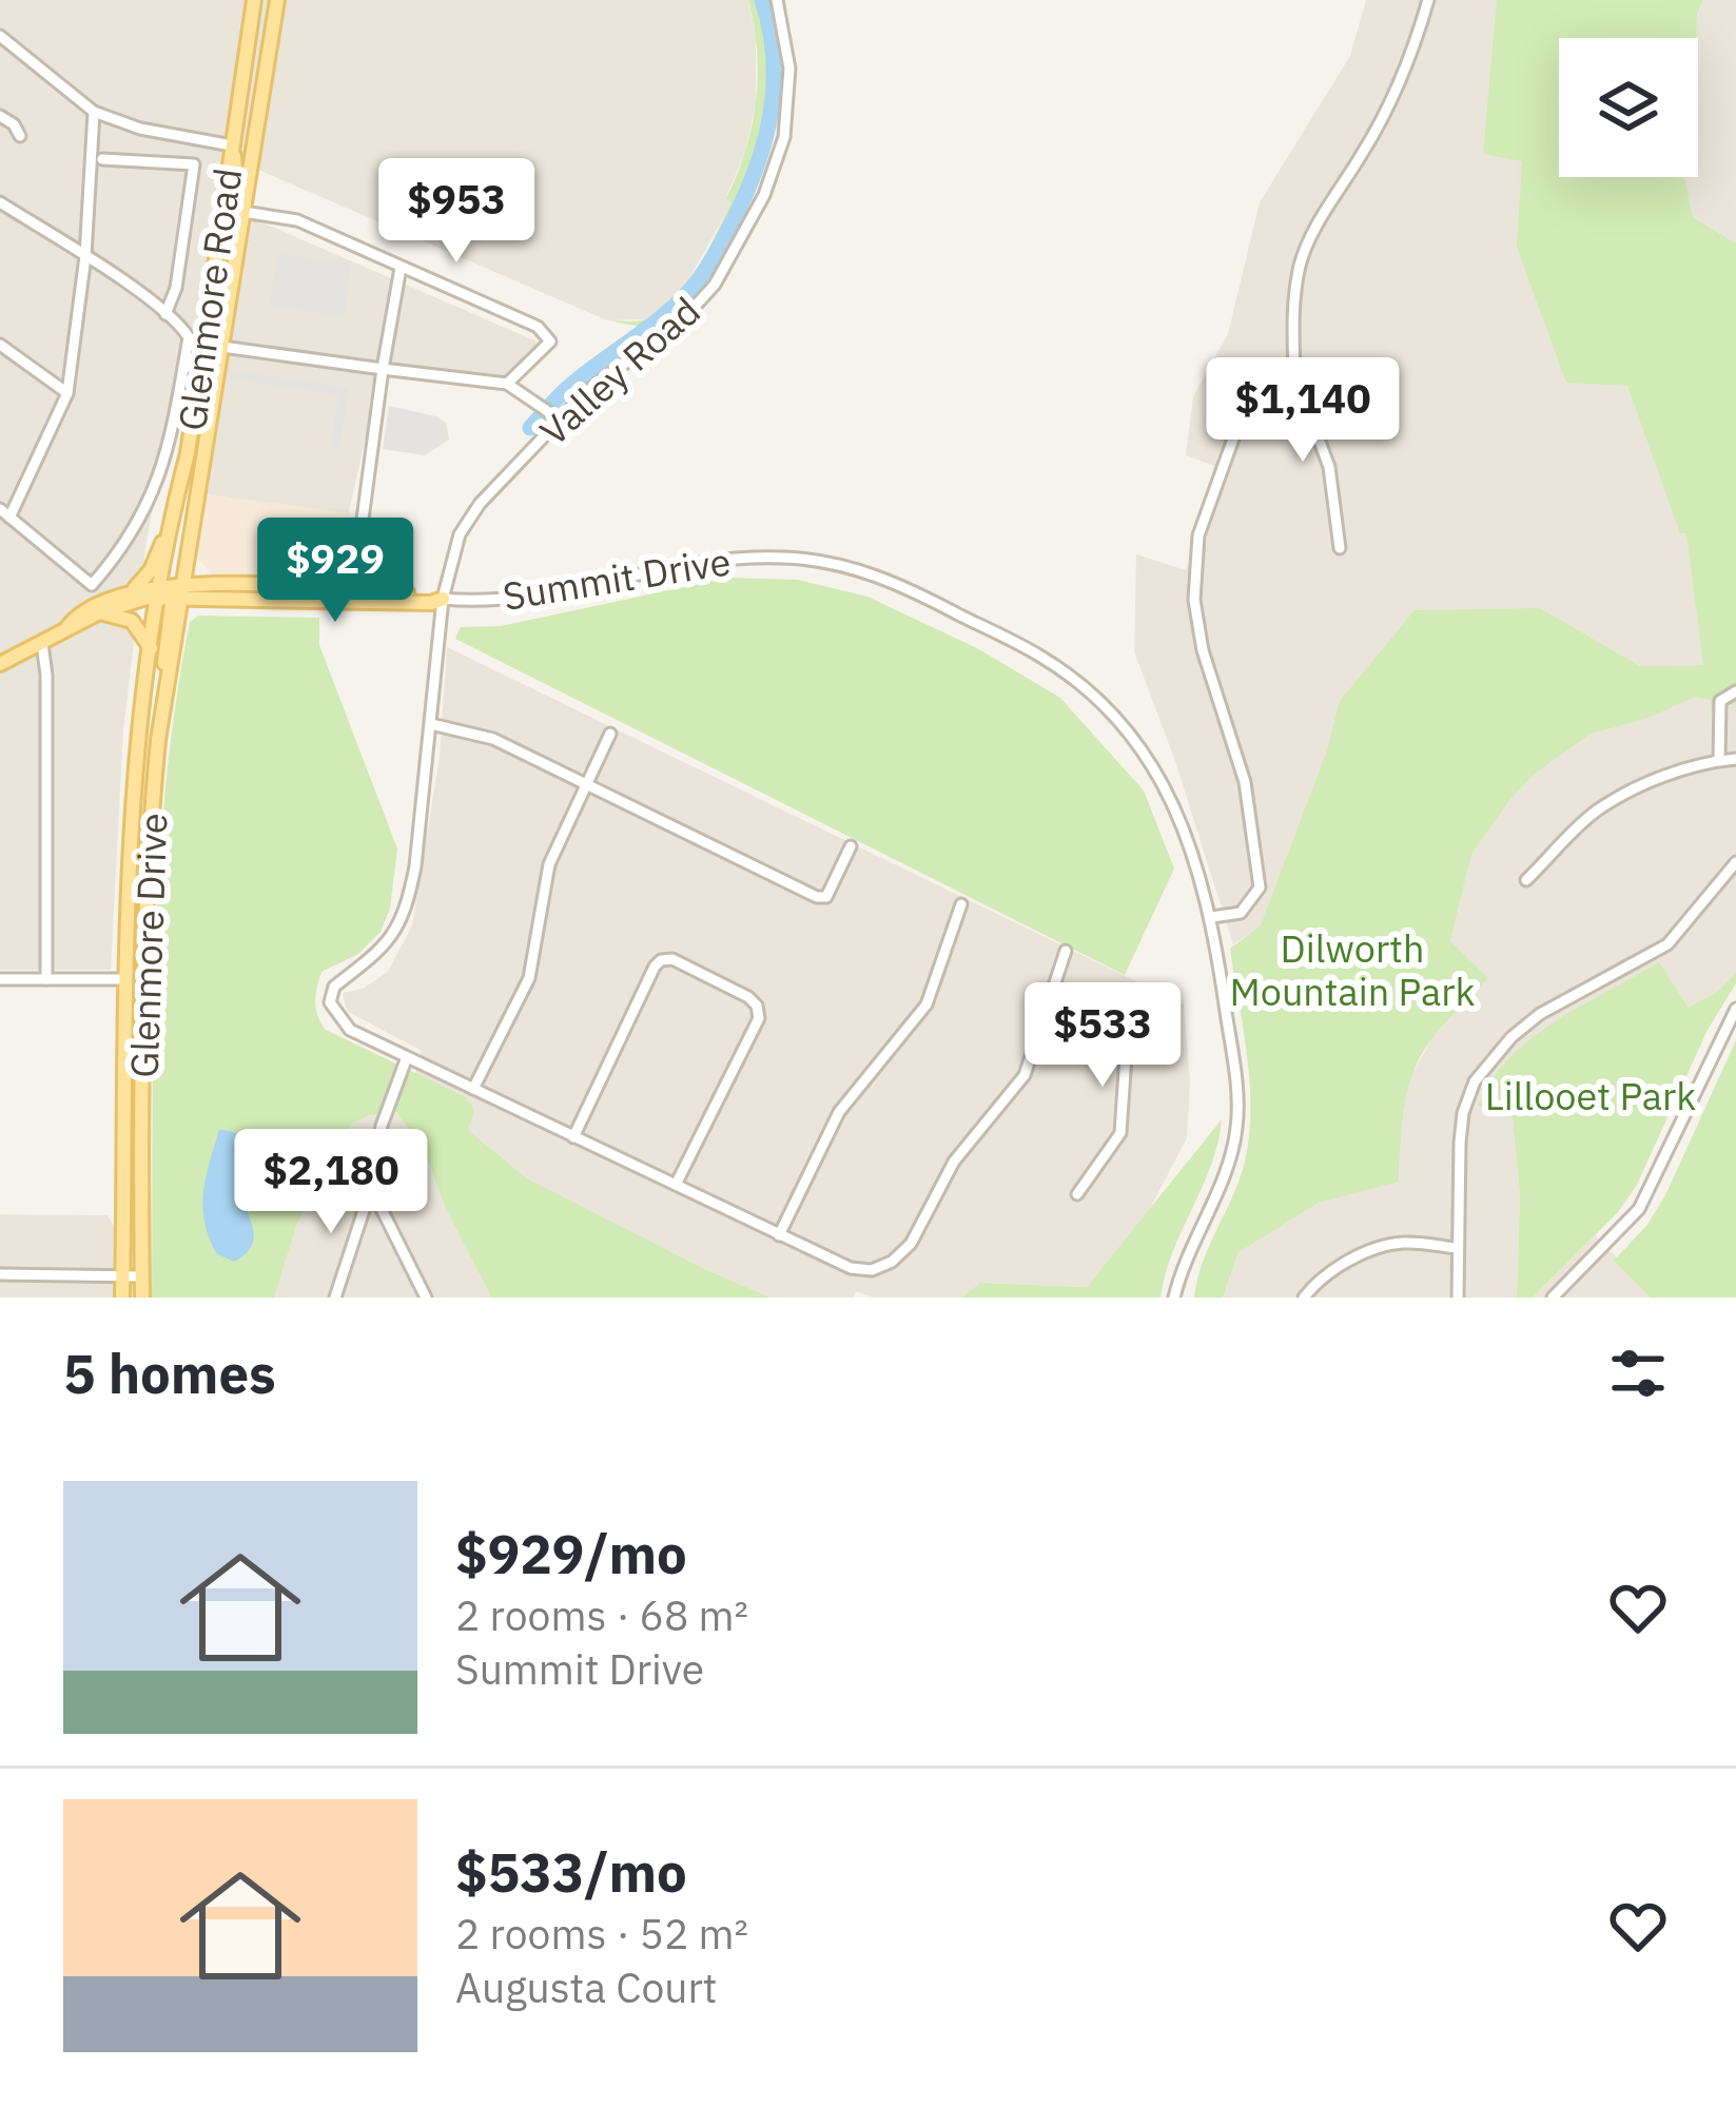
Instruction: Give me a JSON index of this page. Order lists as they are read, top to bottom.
{
  "streets": {
    "main road": ["Glenmore Road", "Summit Drive", "Glenmore Drive"],
    "street": ["Valley Road"]
  },
  "crossings": [
    ["Glenmore Road", "Summit Drive"],
    ["Glenmore Road", "Glenmore Drive"],
    ["Valley Road", "Summit Drive"],
    ["Summit Drive", "Glenmore Drive"]
  ],
  "parks": ["Dilworth Mountain Park", "Lillooet Park"],
  "page": {
    "price": [
      "$953",
      "$1,140",
      "$929",
      "$533",
      "$2,180"
    ],
    "heading": "5 homes",
    "list": [
      {
        "name": "$929/mo",
        "note": "2 rooms · 68 m² · Summit Drive"
      },
      {
        "name": "$533/mo",
        "note": "2 rooms · 52 m² · Augusta Court"
      }
    ]
  }
}
